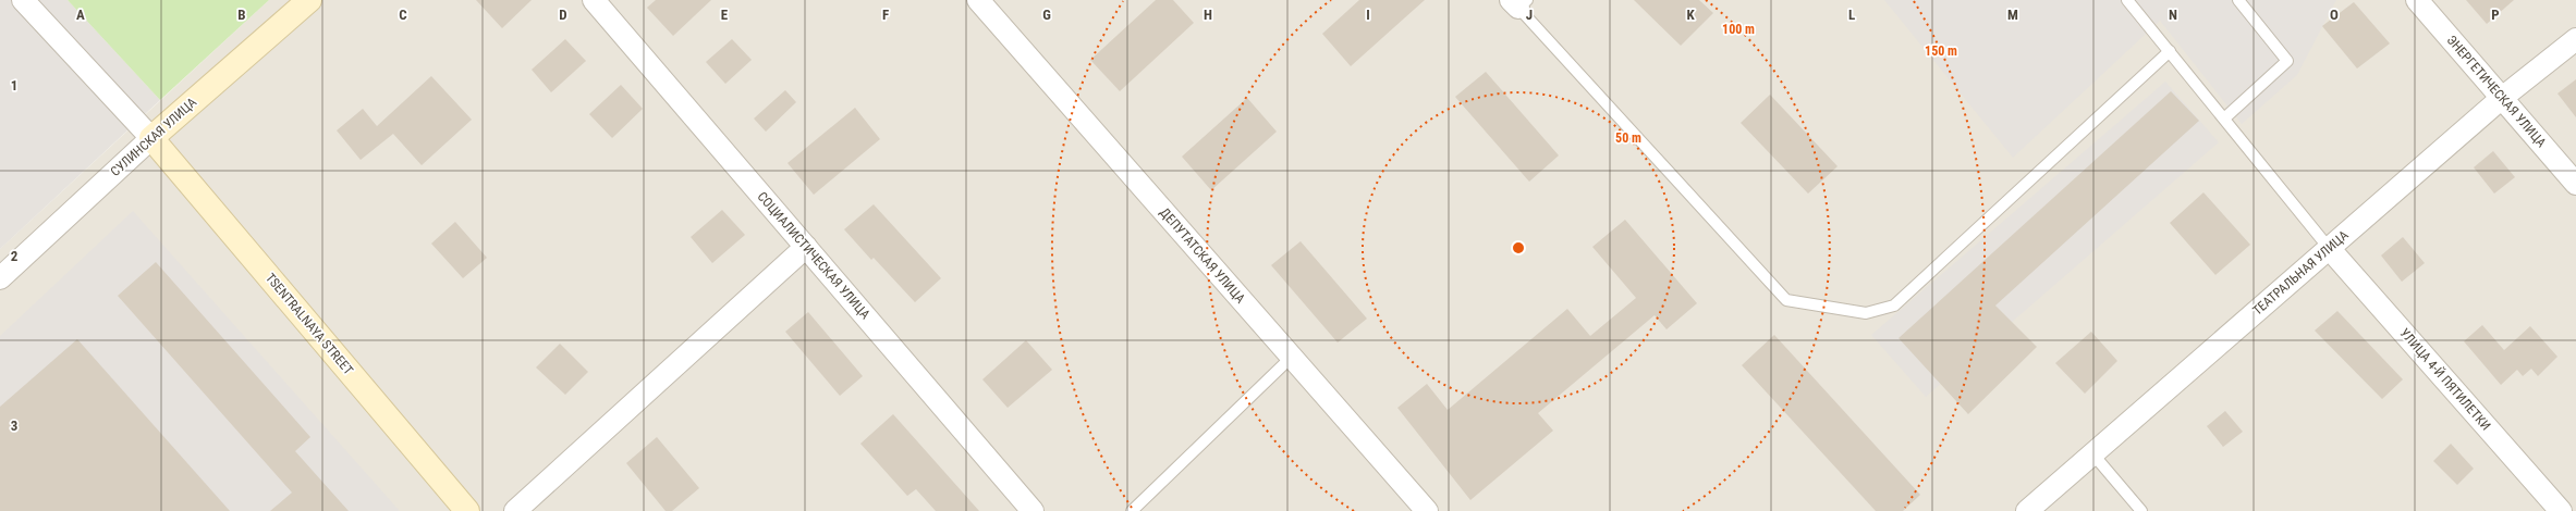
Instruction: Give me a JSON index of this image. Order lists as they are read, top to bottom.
{
  "streets": {
    "main road": ["СУЛИНСКАЯ УЛИЦА", "TSENTRALNAYA STREET"],
    "street": [
      "ЭНЕРГЕТИЧЕСКАЯ УЛИЦА",
      "СОЦИАЛИСТИЧЕСКАЯ УЛИЦА",
      "ДЕПУТАТСКАЯ УЛИЦА",
      "ТЕАТРАЛЬНАЯ УЛИЦА",
      "УЛИЦА 4-Й ПЯТИЛЕТКИ"
    ]
  },
  "crossings": [
    ["ЭНЕРГЕТИЧЕСКАЯ УЛИЦА", "ТЕАТРАЛЬНАЯ УЛИЦА"],
    ["СУЛИНСКАЯ УЛИЦА", "TSENTRALNAYA STREET"],
    ["ТЕАТРАЛЬНАЯ УЛИЦА", "УЛИЦА 4-Й ПЯТИЛЕТКИ"]
  ],
  "grid": {
    "columns": [
      "A",
      "B",
      "C",
      "D",
      "E",
      "F",
      "G",
      "H",
      "I",
      "J",
      "K",
      "L",
      "M",
      "N",
      "O",
      "P"
    ],
    "rows": ["1", "2", "3"]
  },
  "rings": ["100 m", "150 m", "50 m"]
}
